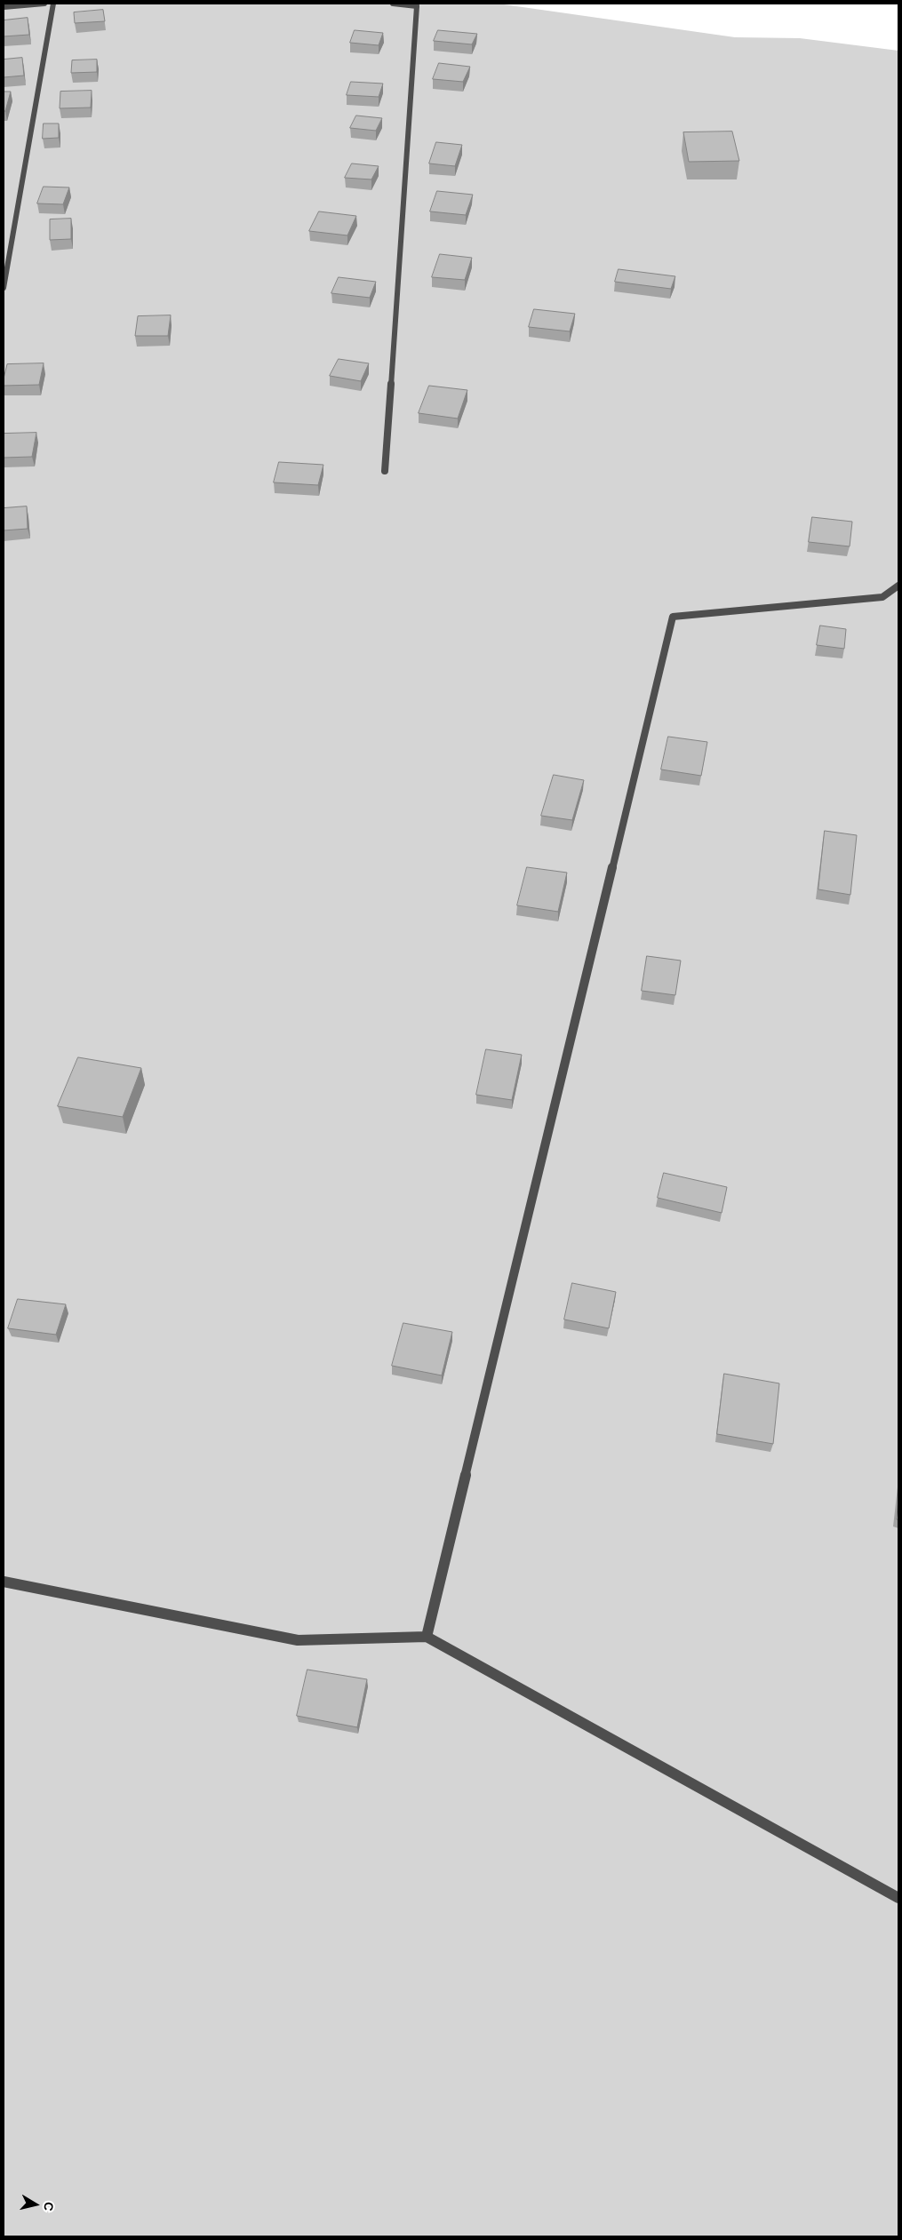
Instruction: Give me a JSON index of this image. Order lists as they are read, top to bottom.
{
  "north": "right"
}
